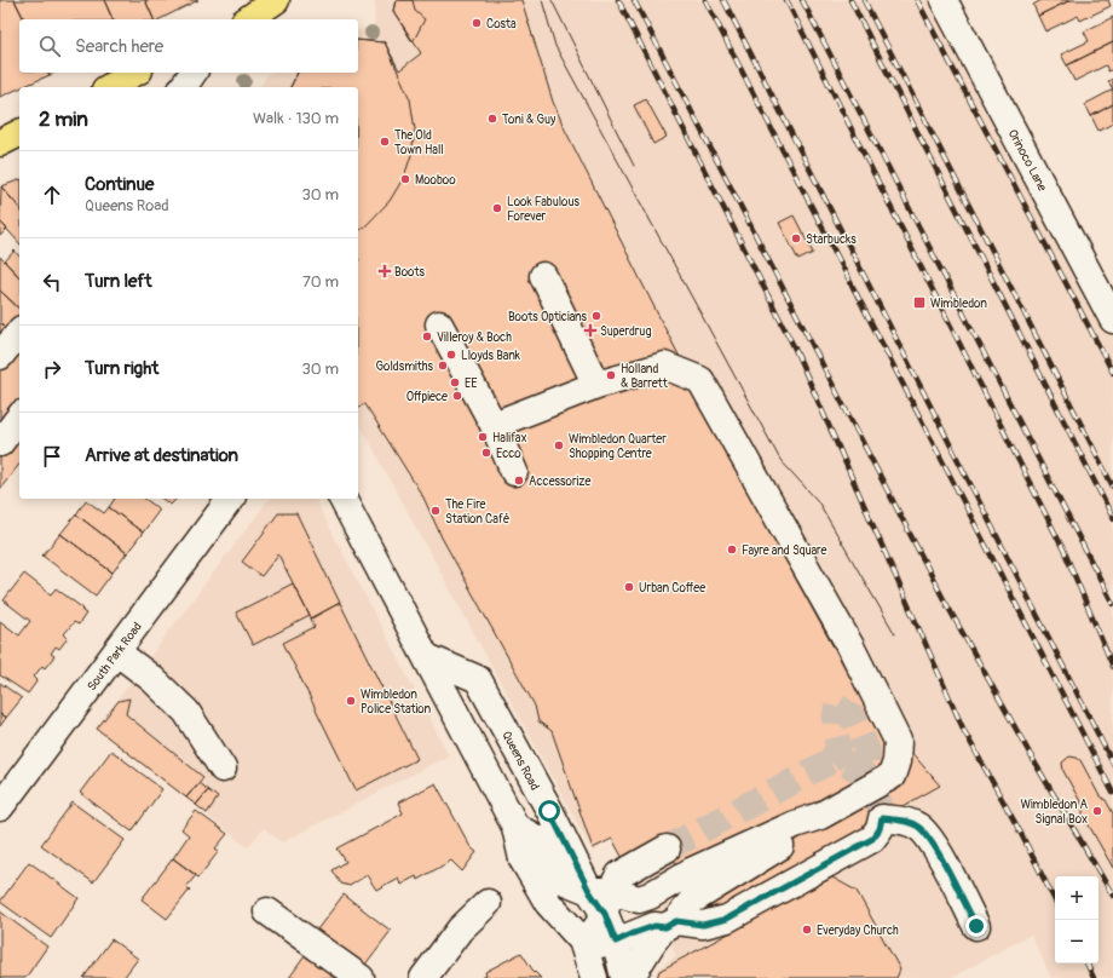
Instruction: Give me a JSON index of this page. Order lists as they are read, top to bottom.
{
  "streets": {
    "street": ["Orinoco Lane", "South Park Road", "Queens Road"]
  },
  "places": {
    "other": [
      "Costa",
      "Toni & Guy",
      "The Old Town Hall",
      "Mooboo",
      "Look Fabulous Forever",
      "Starbucks",
      "Boots Opticians",
      "Villeroy & Boch",
      "Lloyds Bank",
      "Goldsmiths",
      "Holland & Barrett",
      "EE",
      "Offpiece",
      "Halifax",
      "Wimbledon Quarter Shopping Centre",
      "Ecco",
      "Accessorize",
      "The Fire Station Café",
      "Fayre and Square",
      "Urban Coffee",
      "Wimbledon Police Station",
      "Wimbledon A Signal Box",
      "Everyday Church"
    ],
    "health": ["Boots", "Superdrug"],
    "transit": ["Wimbledon"]
  },
  "page": {
    "search": "Search here",
    "heading": ["2 min", "Walk · 130 m"],
    "list": [
      ["Continue", "Queens Road", "30 m"],
      ["Turn left", "70 m"],
      ["Turn right", "30 m"],
      "Arrive at destination"
    ],
    "map_buttons": ["+", "−"]
  }
}
